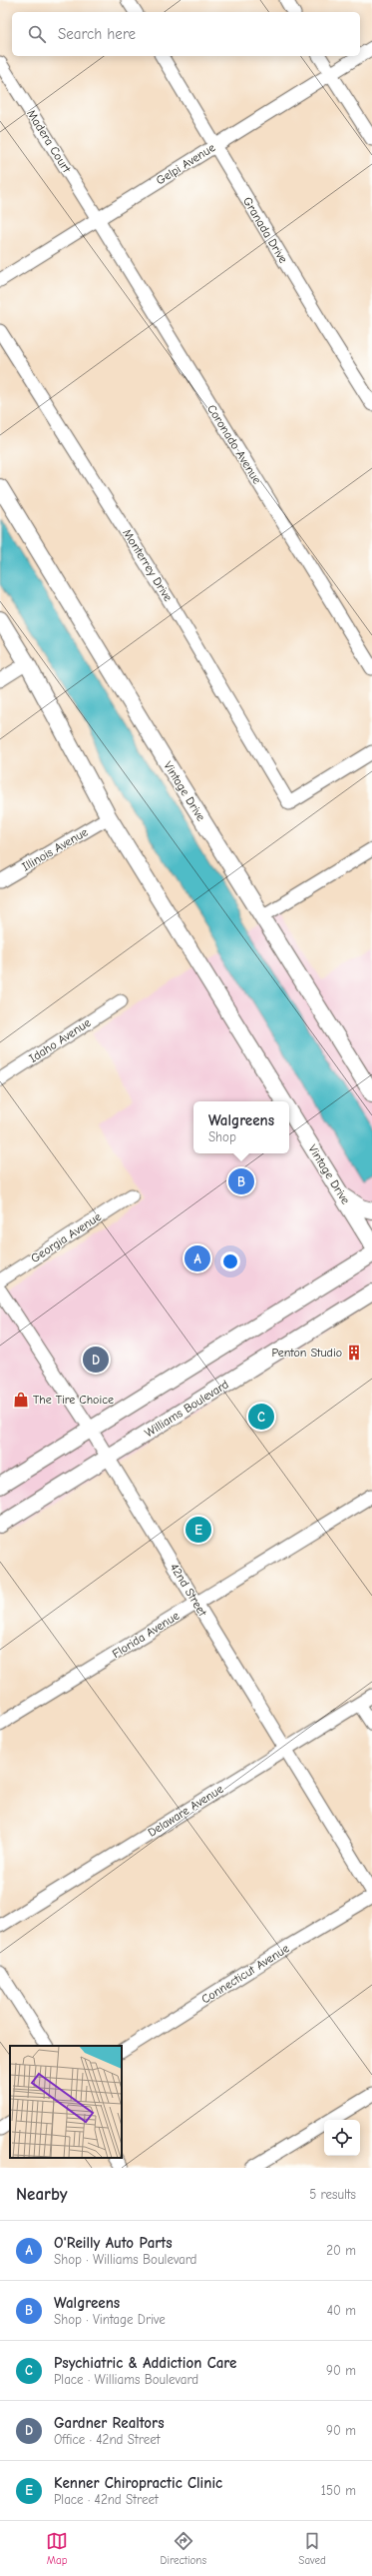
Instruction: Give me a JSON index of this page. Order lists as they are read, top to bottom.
{
  "streets": {
    "street": [
      "Madera Court",
      "Gelpi Avenue",
      "Granada Drive",
      "Coronado Avenue",
      "Monterrey Drive",
      "Vintage Drive",
      "Illinois Avenue",
      "Idaho Avenue",
      "Georgia Avenue",
      "Williams Boulevard",
      "42nd Street",
      "Florida Avenue",
      "Delaware Avenue",
      "Connecticut Avenue"
    ]
  },
  "crossings": [
    ["Madera Court", "Gelpi Avenue"],
    ["Madera Court", "Coronado Avenue"],
    ["Gelpi Avenue", "Granada Drive"],
    ["Gelpi Avenue", "Coronado Avenue"],
    ["Vintage Drive", "Illinois Avenue"],
    ["Williams Boulevard", "42nd Street"],
    ["42nd Street", "Florida Avenue"],
    ["42nd Street", "Delaware Avenue"]
  ],
  "places": {
    "building": ["Penton Studio"],
    "shop": ["The Tire Choice"]
  },
  "page": {
    "search": "Search here",
    "popup": ["Walgreens", "Shop"],
    "pins": [
      "B",
      "A",
      "D",
      "C",
      "E"
    ],
    "heading": ["Nearby", "5 results"],
    "list": [
      {
        "mark": "A",
        "name": "O'Reilly Auto Parts",
        "note": "Shop · Williams Boulevard",
        "value": "20 m"
      },
      {
        "mark": "B",
        "name": "Walgreens",
        "note": "Shop · Vintage Drive",
        "value": "40 m"
      },
      {
        "mark": "C",
        "name": "Psychiatric & Addiction Care",
        "note": "Place · Williams Boulevard",
        "value": "90 m"
      },
      {
        "mark": "D",
        "name": "Gardner Realtors",
        "note": "Office · 42nd Street",
        "value": "90 m"
      },
      {
        "mark": "E",
        "name": "Kenner Chiropractic Clinic",
        "note": "Place · 42nd Street",
        "value": "150 m"
      }
    ],
    "nav": ["Map", "Directions", "Saved"]
  }
}
